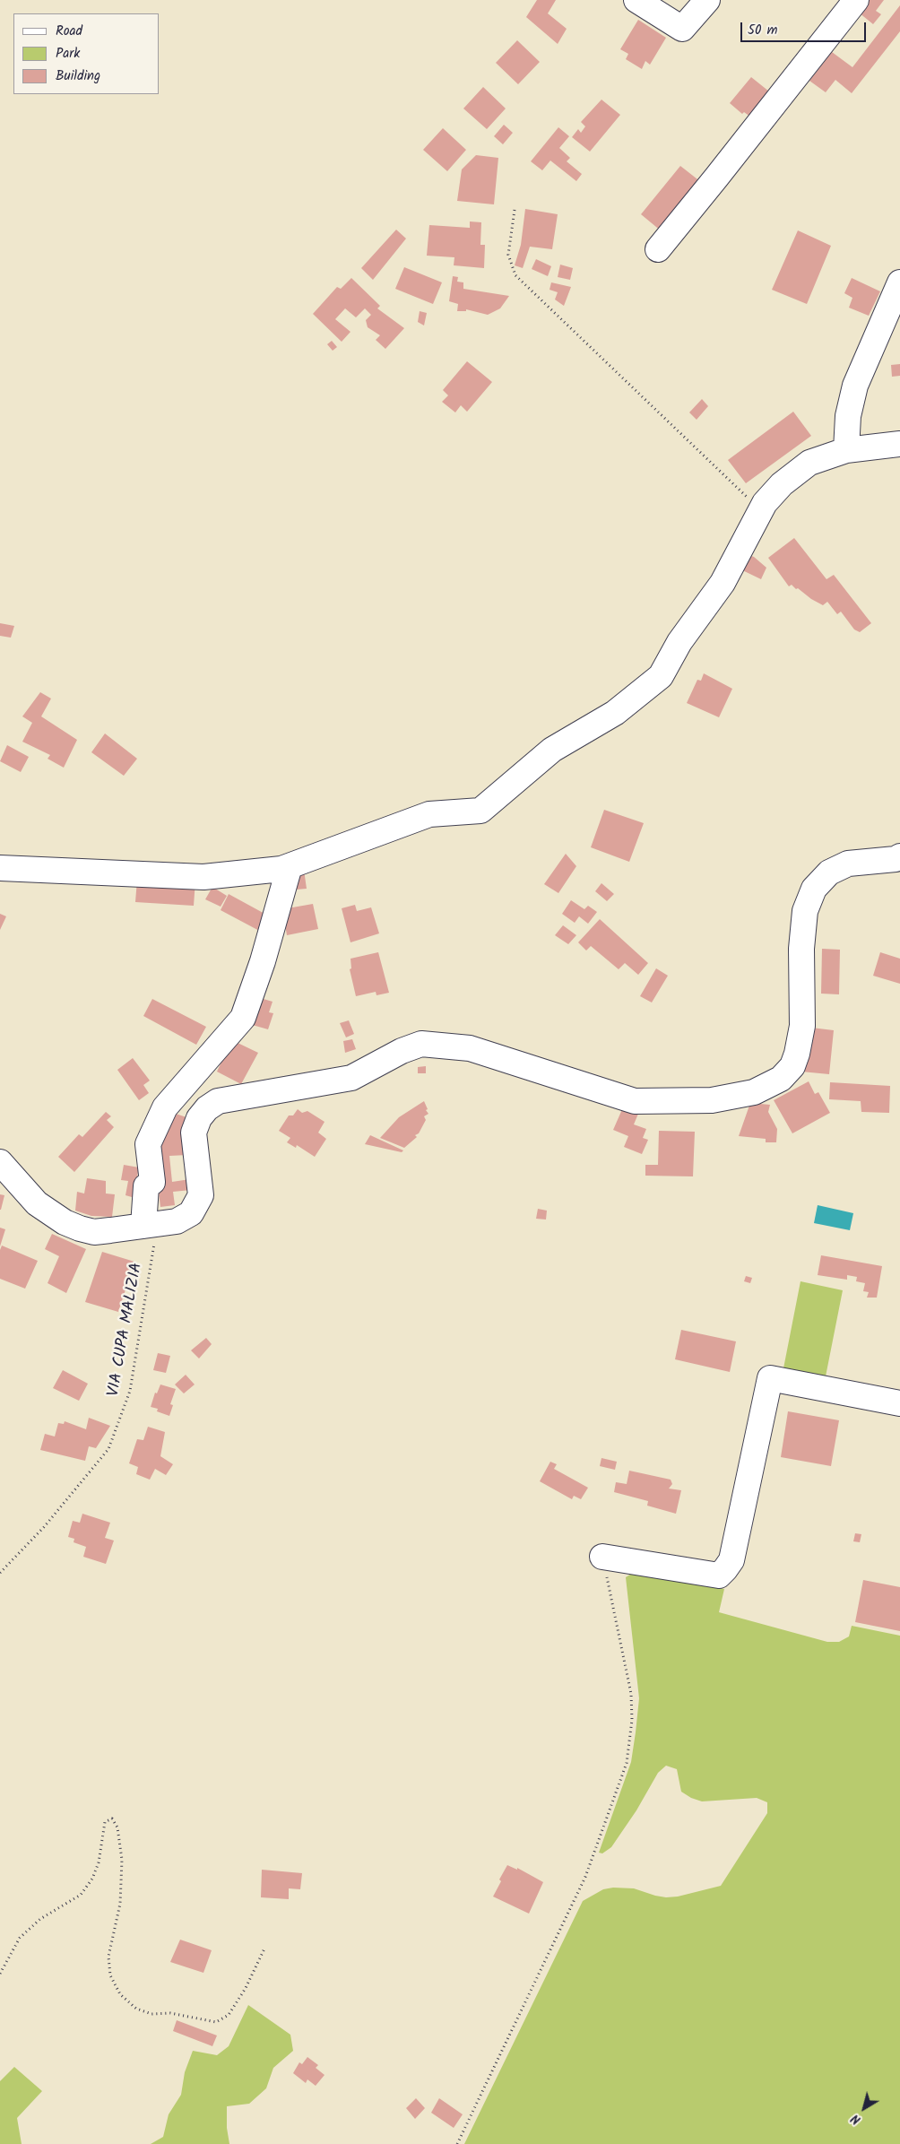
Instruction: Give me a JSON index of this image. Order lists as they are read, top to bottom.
{
  "streets": {
    "path": ["VIA CUPA MALIZIA"]
  },
  "legend": ["Road", "Park", "Building"],
  "scale_bar": "50 m",
  "north": "bottom left"
}
